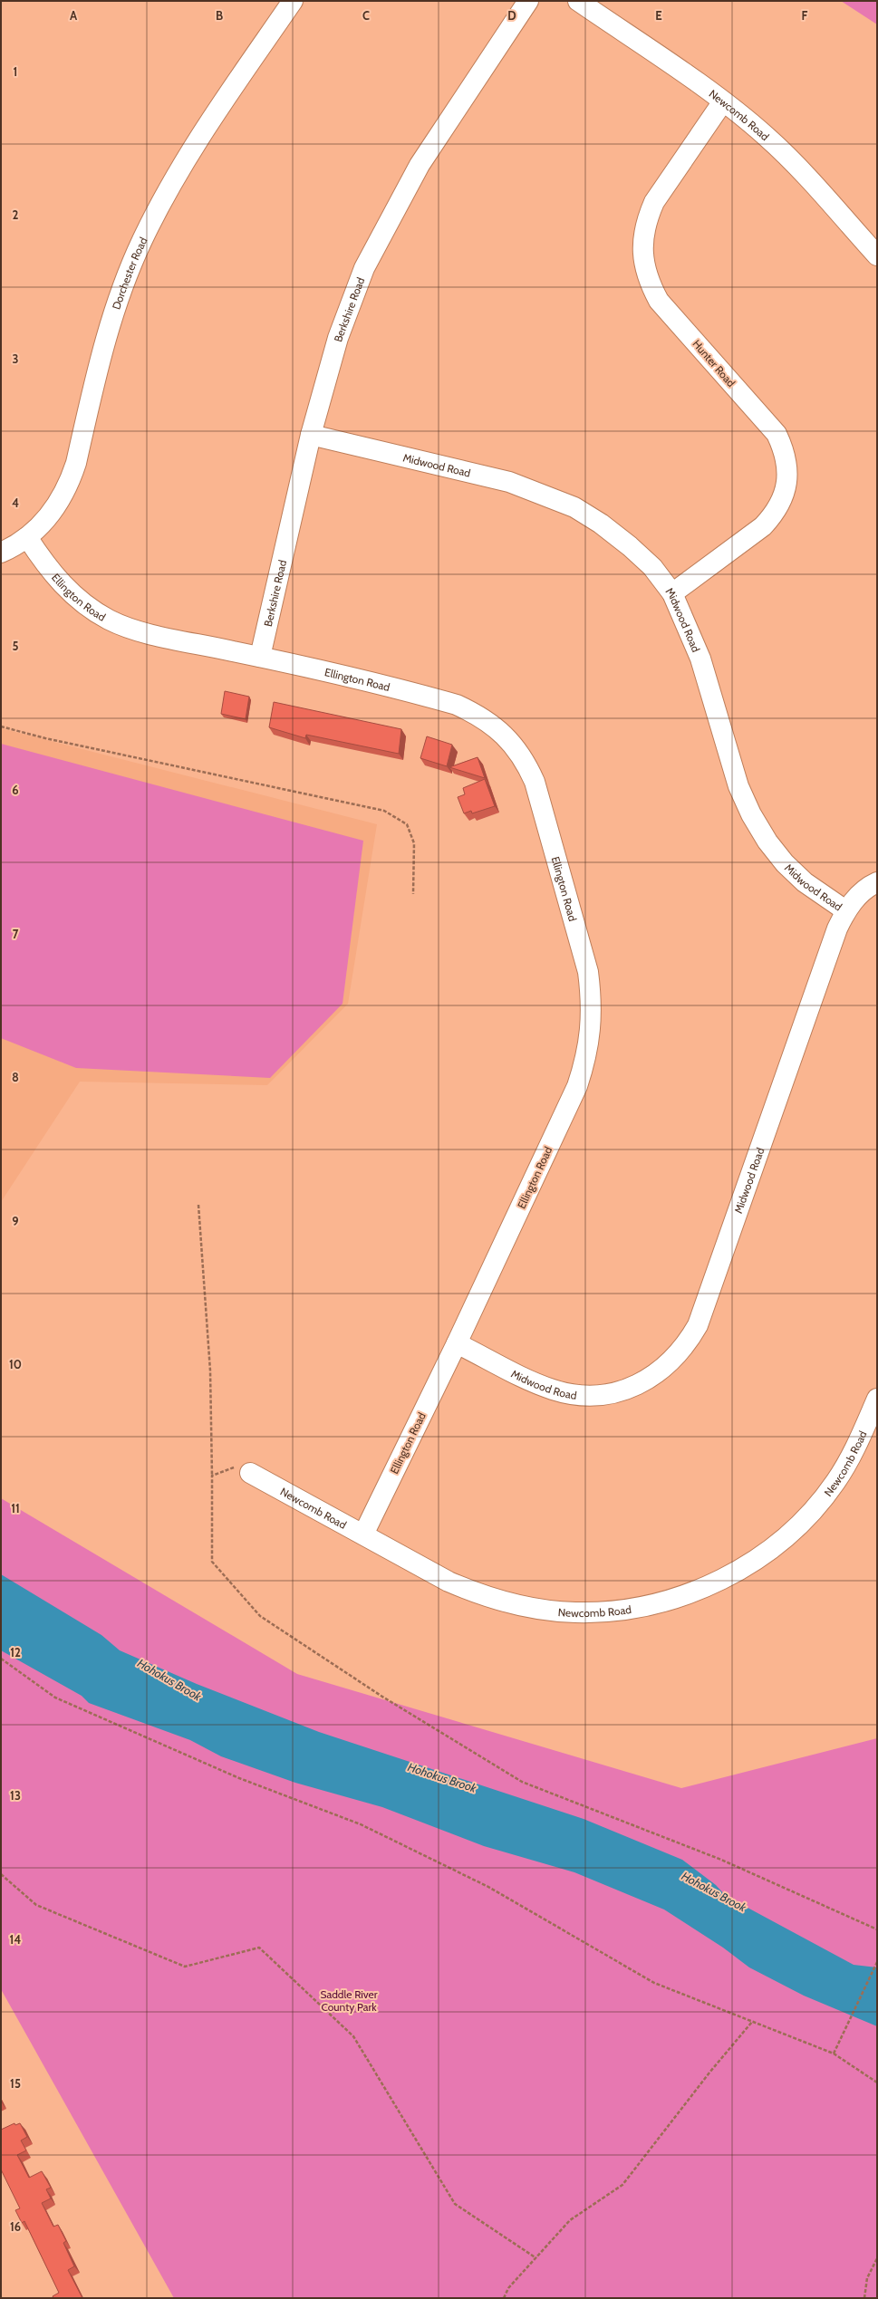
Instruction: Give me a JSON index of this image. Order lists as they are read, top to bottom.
{
  "streets": {
    "street": [
      "Newcomb Road",
      "Dorchester Road",
      "Berkshire Road",
      "Hunter Road",
      "Midwood Road",
      "Ellington Road"
    ]
  },
  "crossings": [
    ["Newcomb Road", "Hunter Road"],
    ["Newcomb Road", "Ellington Road"],
    ["Dorchester Road", "Ellington Road"],
    ["Berkshire Road", "Midwood Road"],
    ["Berkshire Road", "Ellington Road"],
    ["Hunter Road", "Midwood Road"],
    ["Midwood Road", "Ellington Road"]
  ],
  "water": ["Hohokus Brook"],
  "parks": ["Saddle River County Park"],
  "grid": {
    "columns": [
      "A",
      "B",
      "C",
      "D",
      "E",
      "F"
    ],
    "rows": [
      "1",
      "2",
      "3",
      "4",
      "5",
      "6",
      "7",
      "8",
      "9",
      "10",
      "11",
      "12",
      "13",
      "14",
      "15",
      "16"
    ]
  }
}
